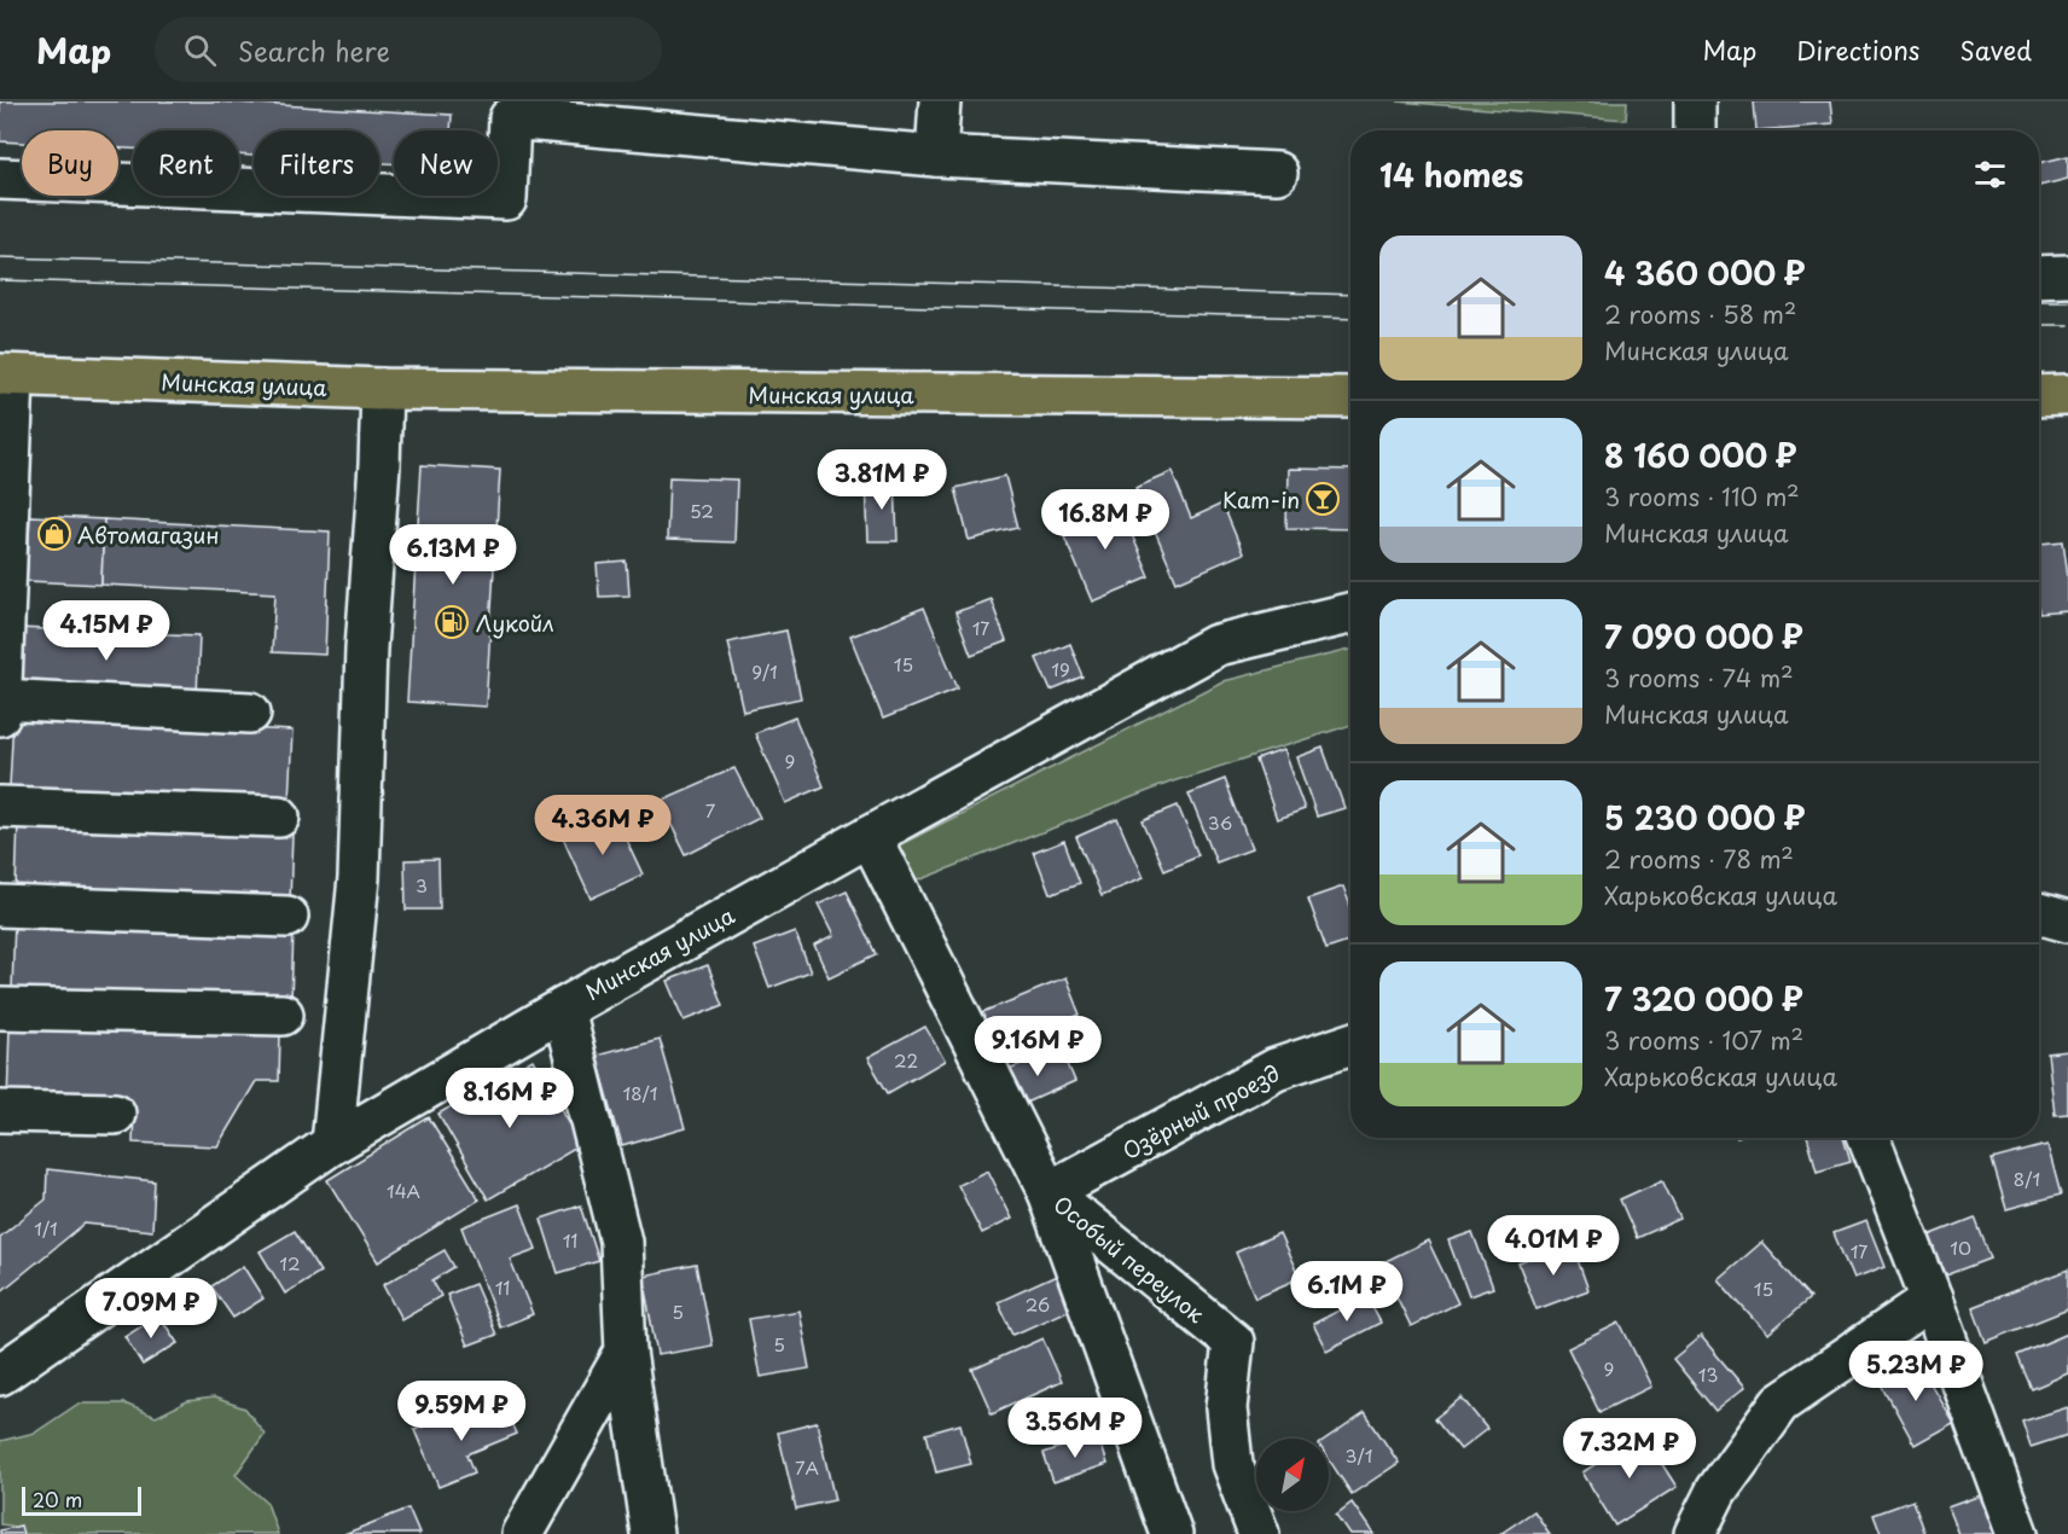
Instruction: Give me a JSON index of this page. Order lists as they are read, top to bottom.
{
  "streets": {
    "main road": ["Минская улица"],
    "street": ["Озёрный проезд", "Особый переулок"]
  },
  "crossings": [
    ["Минская улица", "Особый переулок"],
    ["Озёрный проезд", "Особый переулок"]
  ],
  "places": {
    "bar": ["Kam-in"],
    "shop": ["Автомагазин"],
    "fuel station": ["Лукойл"]
  },
  "house_numbers": [
    "52",
    "17",
    "15",
    "19",
    "9/1",
    "9",
    "7",
    "36",
    "3",
    "22",
    "18/1",
    "8/1",
    "14А",
    "1/1",
    "11",
    "10",
    "17",
    "12",
    "11",
    "15",
    "26",
    "5",
    "5",
    "9",
    "13",
    "3/1",
    "7А"
  ],
  "scale_bar": "20 m",
  "north": "top right",
  "page": {
    "header": "Map",
    "search": "Search here",
    "nav": ["Map", "Directions", "Saved"],
    "chip": [
      "Buy",
      "Rent",
      "Filters",
      "New"
    ],
    "heading": "14 homes",
    "list": [
      {
        "name": "4 360 000 ₽",
        "note": "2 rooms · 58 m² · Минская улица"
      },
      {
        "name": "8 160 000 ₽",
        "note": "3 rooms · 110 m² · Минская улица"
      },
      {
        "name": "7 090 000 ₽",
        "note": "3 rooms · 74 m² · Минская улица"
      },
      {
        "name": "5 230 000 ₽",
        "note": "2 rooms · 78 m² · Харьковская улица"
      },
      {
        "name": "7 320 000 ₽",
        "note": "3 rooms · 107 m² · Харьковская улица"
      }
    ],
    "price": [
      "3.81M ₽",
      "16.8M ₽",
      "6.13M ₽",
      "4.15M ₽",
      "4.36M ₽",
      "9.16M ₽",
      "8.16M ₽",
      "4.01M ₽",
      "6.1M ₽",
      "7.09M ₽",
      "5.23M ₽",
      "9.59M ₽",
      "3.56M ₽",
      "7.32M ₽"
    ],
    "scale": "20 m"
  }
}
